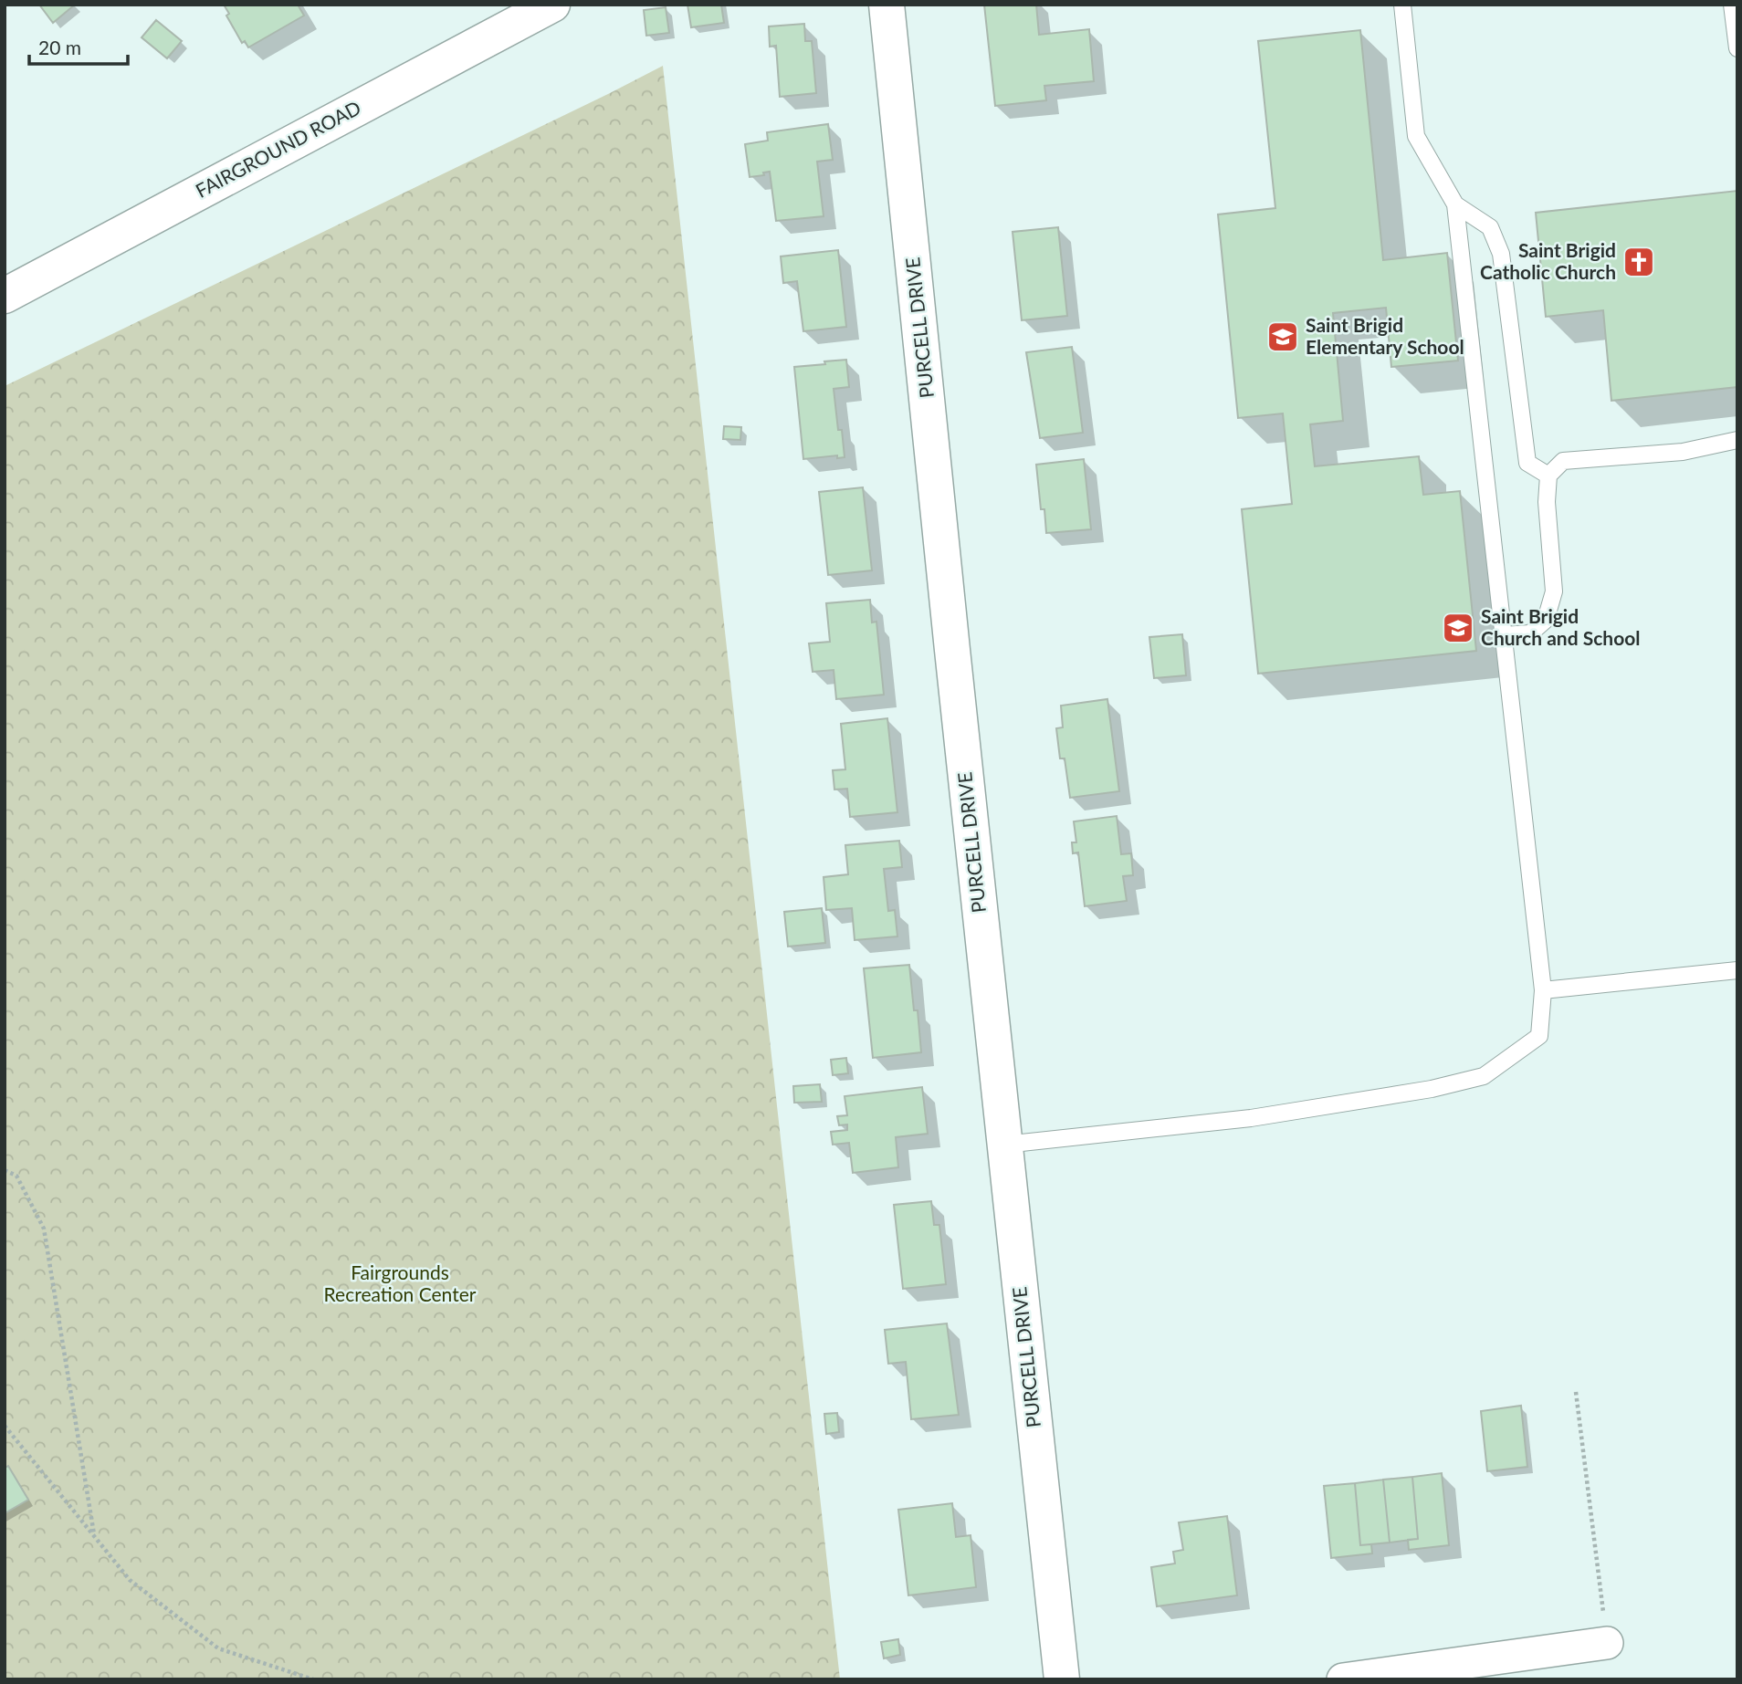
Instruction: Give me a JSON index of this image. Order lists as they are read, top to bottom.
{
  "streets": {
    "street": ["FAIRGROUND ROAD", "PURCELL DRIVE"]
  },
  "parks": ["Fairgrounds Recreation Center"],
  "places": {
    "church": ["Saint Brigid Catholic Church"],
    "school or university": ["Saint Brigid Elementary School", "Saint Brigid Church and School"]
  },
  "scale_bar": "20 m"
}
